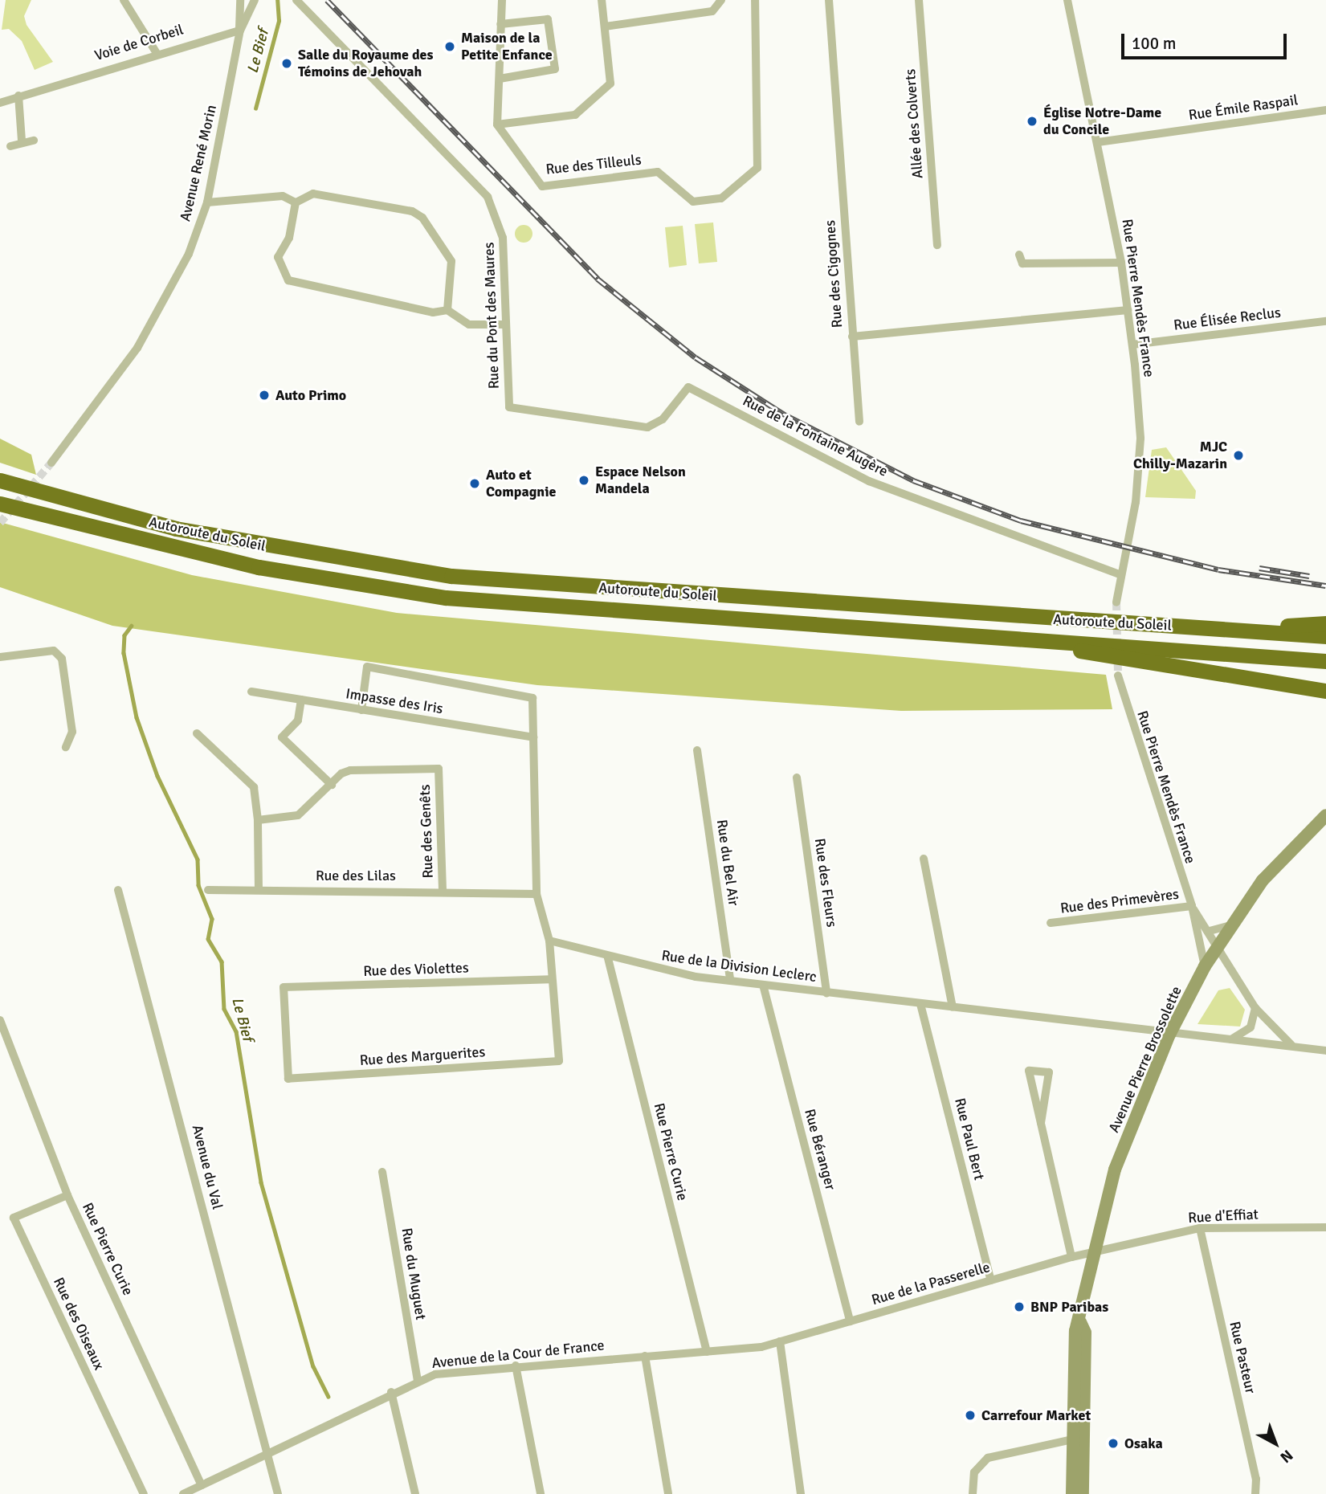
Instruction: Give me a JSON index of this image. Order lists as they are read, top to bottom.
{
  "streets": {
    "highway": ["Autoroute du Soleil"],
    "main road": ["Avenue Pierre Brossolette"],
    "street": [
      "Voie de Corbeil",
      "Rue Émile Raspail",
      "Allée des Colverts",
      "Avenue René Morin",
      "Rue des Tilleuls",
      "Rue des Cigognes",
      "Rue Pierre Mendès France",
      "Rue du Pont des Maures",
      "Rue Élisée Reclus",
      "Rue de la Fontaine Augère",
      "Impasse des Iris",
      "Rue des Genêts",
      "Rue du Bel Air",
      "Rue des Lilas",
      "Rue des Fleurs",
      "Rue des Primevères",
      "Rue de la Division Leclerc",
      "Rue des Violettes",
      "Rue des Marguerites",
      "Rue Paul Bert",
      "Rue Béranger",
      "Rue Pierre Curie",
      "Avenue du Val",
      "Rue d'Effiat",
      "Rue du Muguet",
      "Rue de la Passerelle",
      "Rue des Oiseaux",
      "Avenue de la Cour de France",
      "Rue Pasteur"
    ]
  },
  "crossings": [
    ["Voie de Corbeil", "Avenue René Morin"],
    ["Rue Émile Raspail", "Rue Pierre Mendès France"],
    ["Rue des Cigognes", "Rue Pierre Mendès France"],
    ["Rue Pierre Mendès France", "Rue Élisée Reclus"],
    ["Rue Pierre Mendès France", "Rue de la Fontaine Augère"],
    ["Rue Pierre Mendès France", "Rue des Primevères"],
    ["Rue Pierre Mendès France", "Rue de la Division Leclerc"],
    ["Rue Pierre Mendès France", "Avenue Pierre Brossolette"],
    ["Rue du Pont des Maures", "Rue de la Fontaine Augère"],
    ["Rue des Genêts", "Rue des Lilas"],
    ["Rue du Bel Air", "Rue de la Division Leclerc"],
    ["Rue des Fleurs", "Rue de la Division Leclerc"],
    ["Rue de la Division Leclerc", "Avenue Pierre Brossolette"],
    ["Rue de la Division Leclerc", "Rue Paul Bert"],
    ["Rue de la Division Leclerc", "Rue Béranger"],
    ["Rue de la Division Leclerc", "Rue Pierre Curie"],
    ["Rue des Violettes", "Rue des Marguerites"],
    ["Avenue Pierre Brossolette", "Rue d'Effiat"],
    ["Avenue Pierre Brossolette", "Rue de la Passerelle"],
    ["Rue Paul Bert", "Rue de la Passerelle"],
    ["Rue Béranger", "Rue de la Passerelle"],
    ["Rue Pierre Curie", "Rue des Oiseaux"],
    ["Rue Pierre Curie", "Avenue de la Cour de France"],
    ["Avenue du Val", "Avenue de la Cour de France"],
    ["Rue d'Effiat", "Rue de la Passerelle"],
    ["Rue d'Effiat", "Rue Pasteur"],
    ["Rue du Muguet", "Avenue de la Cour de France"],
    ["Rue de la Passerelle", "Avenue de la Cour de France"]
  ],
  "water": ["Le Bief"],
  "places": [
    "Maison de la Petite Enfance",
    "Salle du Royaume des Témoins de Jehovah",
    "Église Notre-Dame du Concile",
    "Auto Primo",
    "MJC Chilly-Mazarin",
    "Espace Nelson Mandela",
    "Auto et Compagnie",
    "BNP Paribas",
    "Carrefour Market",
    "Osaka"
  ],
  "scale_bar": "100 m",
  "north": "bottom right"
}
